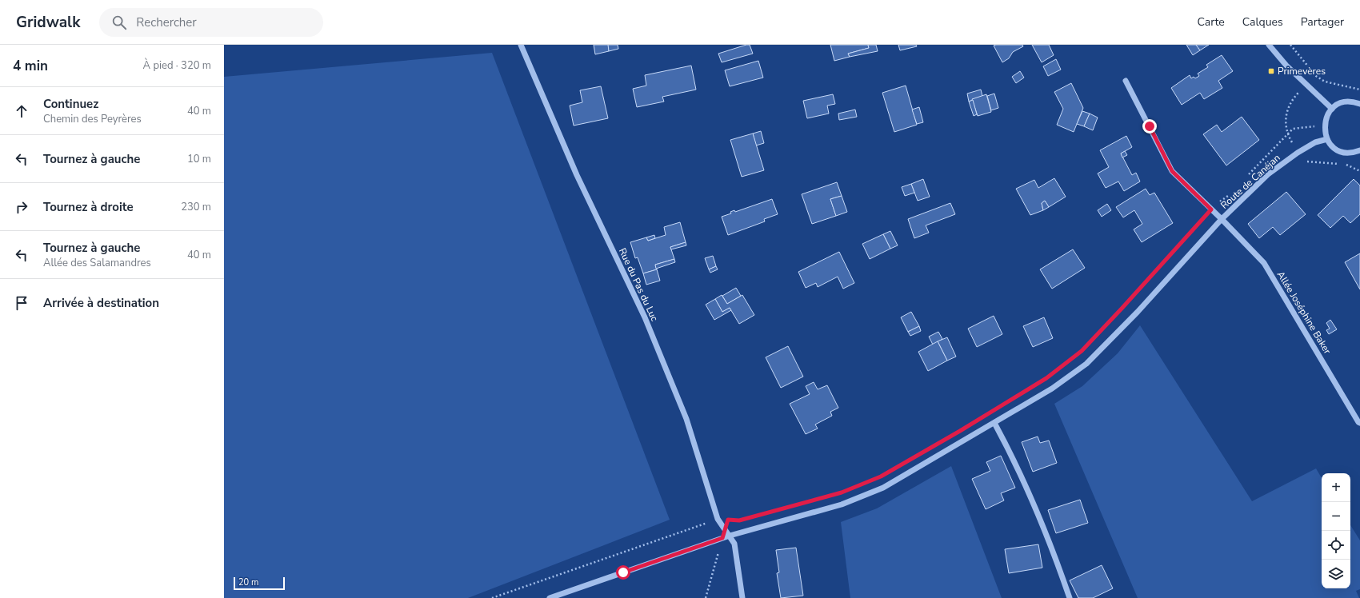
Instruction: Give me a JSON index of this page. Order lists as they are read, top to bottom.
{
  "streets": {
    "street": ["Route de Canéjan", "Rue du Pas du Luc", "Allée Joséphine Baker"]
  },
  "crossings": [
    ["Route de Canéjan", "Rue du Pas du Luc"],
    ["Route de Canéjan", "Allée Joséphine Baker"]
  ],
  "places": {
    "transit": ["Primevères"]
  },
  "scale_bar": "20 m",
  "page": {
    "header": "Gridwalk",
    "search": "Rechercher",
    "nav": ["Carte", "Calques", "Partager"],
    "heading": ["4 min", "À pied · 320 m"],
    "list": [
      ["Continuez", "Chemin des Peyrères", "40 m"],
      ["Tournez à gauche", "10 m"],
      ["Tournez à droite", "230 m"],
      ["Tournez à gauche", "Allée des Salamandres", "40 m"],
      "Arrivée à destination"
    ],
    "map_buttons": ["+", "−"],
    "scale": "20 m"
  }
}
